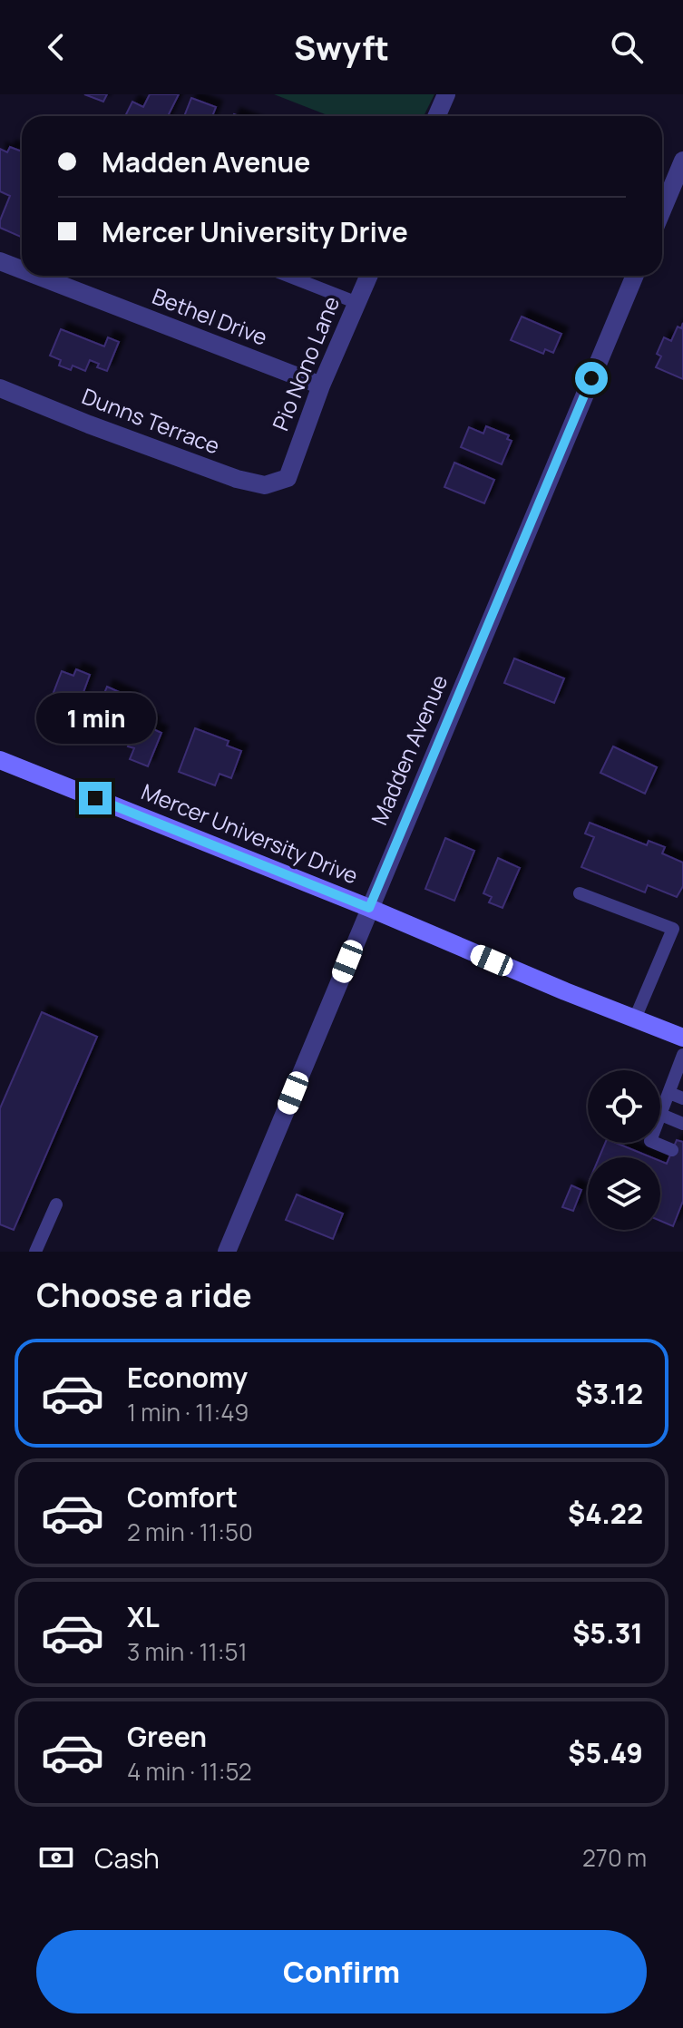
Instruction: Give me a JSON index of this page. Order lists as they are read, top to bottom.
{
  "streets": {
    "main road": ["Mercer University Drive"],
    "street": [
      "Bethel Drive",
      "Pio Nono Lane",
      "Dunns Terrace",
      "Madden Avenue"
    ]
  },
  "crossings": [
    ["Bethel Drive", "Pio Nono Lane"],
    ["Pio Nono Lane", "Dunns Terrace"],
    ["Madden Avenue", "Mercer University Drive"]
  ],
  "page": {
    "header": "Swyft",
    "banner": ["Madden Avenue", "Mercer University Drive"],
    "bubble": "1 min",
    "heading": "Choose a ride",
    "list": [
      {
        "name": "Economy",
        "note": "1 min · 11:49",
        "value": "$3.12"
      },
      {
        "name": "Comfort",
        "note": "2 min · 11:50",
        "value": "$4.22"
      },
      {
        "name": "XL",
        "note": "3 min · 11:51",
        "value": "$5.31"
      },
      {
        "name": "Green",
        "note": "4 min · 11:52",
        "value": "$5.49"
      }
    ],
    "pay": ["Cash", "270 m"],
    "buttons": "Confirm"
  }
}
